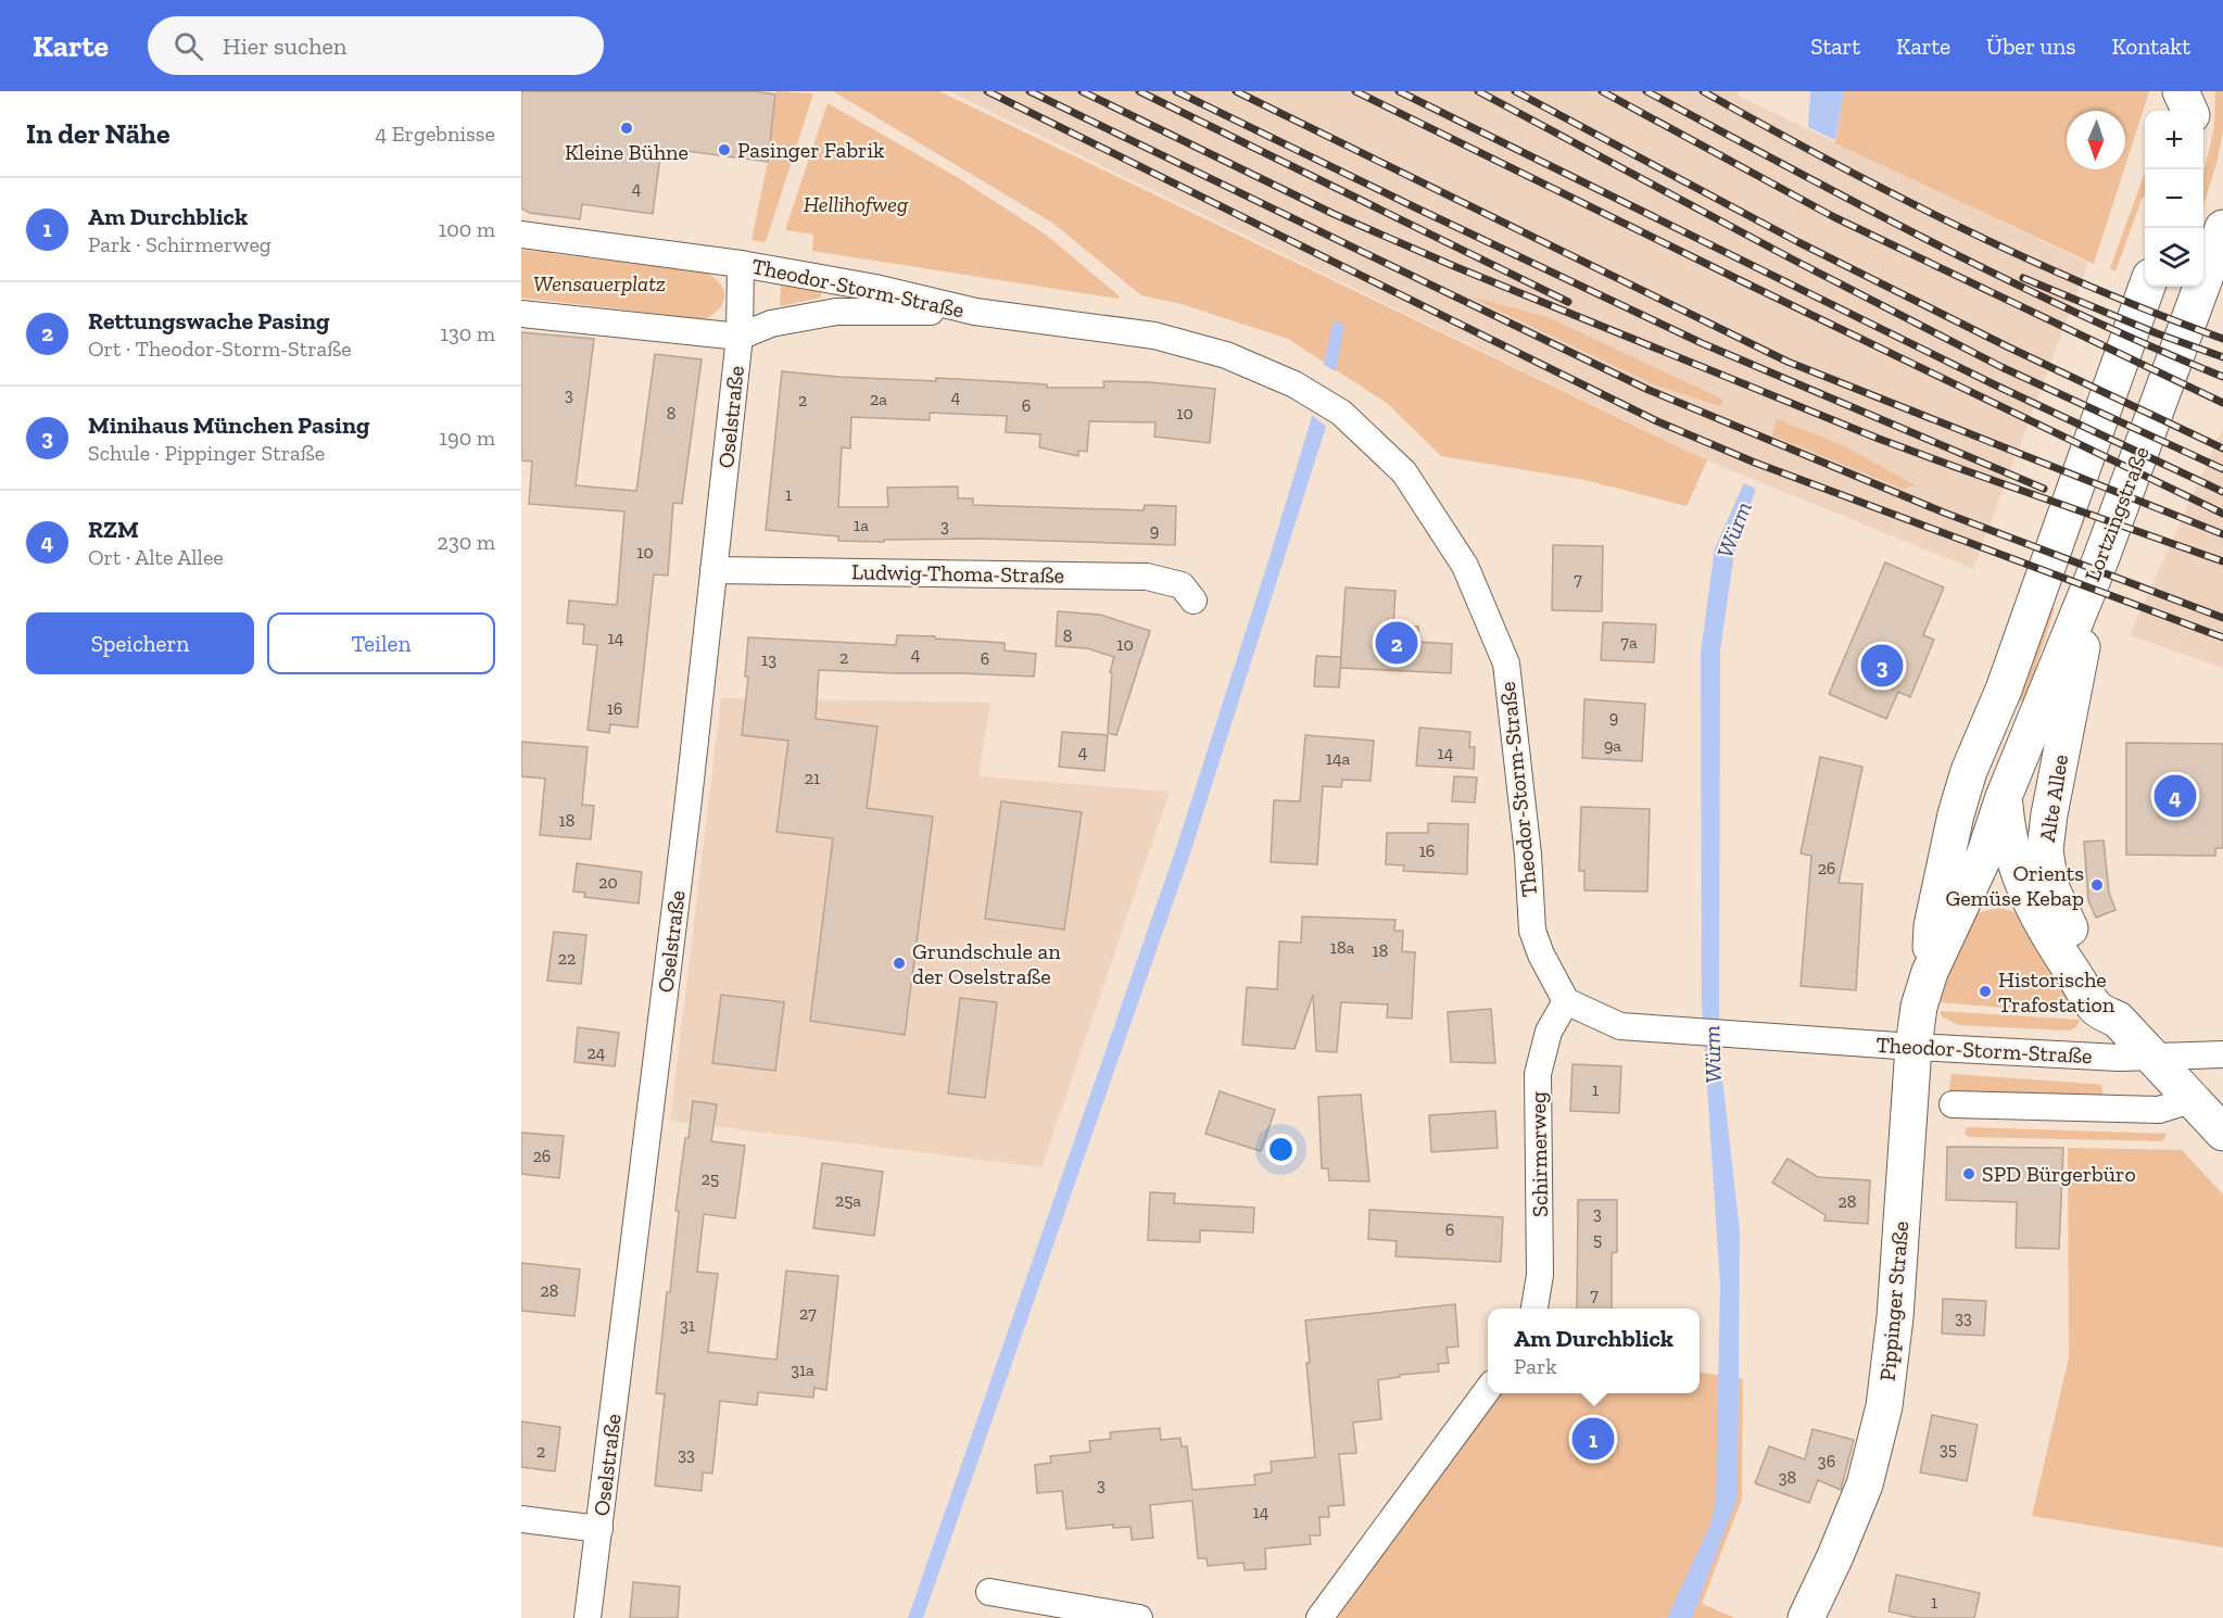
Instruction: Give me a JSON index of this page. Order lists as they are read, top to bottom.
{
  "streets": {
    "main road": ["Lortzingstraße", "Alte Allee", "Pippinger Straße"],
    "street": [
      "Theodor-Storm-Straße",
      "Oselstraße",
      "Ludwig-Thoma-Straße",
      "Schirmerweg"
    ]
  },
  "crossings": [
    ["Theodor-Storm-Straße", "Oselstraße"],
    ["Theodor-Storm-Straße", "Alte Allee"],
    ["Theodor-Storm-Straße", "Schirmerweg"],
    ["Theodor-Storm-Straße", "Pippinger Straße"],
    ["Oselstraße", "Ludwig-Thoma-Straße"],
    ["Lortzingstraße", "Alte Allee"],
    ["Lortzingstraße", "Pippinger Straße"],
    ["Alte Allee", "Pippinger Straße"]
  ],
  "water": ["Würm"],
  "parks": ["Hellihofweg", "Wensauerplatz"],
  "places": [
    "Kleine Bühne",
    "Pasinger Fabrik",
    "Orients Gemüse Kebap",
    "Grundschule an der Oselstraße",
    "Historische Trafostation",
    "SPD Bürgerbüro"
  ],
  "house_numbers": [
    "4",
    "3",
    "4",
    "2a",
    "2",
    "6",
    "8",
    "10",
    "1",
    "1a",
    "3",
    "9",
    "10",
    "7",
    "8",
    "14",
    "7a",
    "10",
    "4",
    "2",
    "6",
    "13",
    "16",
    "9",
    "9a",
    "4",
    "14",
    "14a",
    "21",
    "18",
    "16",
    "26",
    "20",
    "18a",
    "18",
    "22",
    "24",
    "1",
    "26",
    "25",
    "25a",
    "28",
    "3",
    "6",
    "5",
    "28",
    "7",
    "27",
    "33",
    "31",
    "31a",
    "35",
    "2",
    "33",
    "36",
    "38",
    "3",
    "14",
    "1"
  ],
  "north": "bottom",
  "page": {
    "header": "Karte",
    "search": "Hier suchen",
    "nav": [
      "Start",
      "Karte",
      "Über uns",
      "Kontakt"
    ],
    "heading": ["In der Nähe", "4 Ergebnisse"],
    "map_buttons": ["+", "−"],
    "list": [
      {
        "mark": "1",
        "name": "Am Durchblick",
        "note": "Park · Schirmerweg",
        "value": "100 m"
      },
      {
        "mark": "2",
        "name": "Rettungswache Pasing",
        "note": "Ort · Theodor-Storm-Straße",
        "value": "130 m"
      },
      {
        "mark": "3",
        "name": "Minihaus München Pasing",
        "note": "Schule · Pippinger Straße",
        "value": "190 m"
      },
      {
        "mark": "4",
        "name": "RZM",
        "note": "Ort · Alte Allee",
        "value": "230 m"
      }
    ],
    "buttons": ["Speichern", "Teilen"],
    "pins": [
      "2",
      "3",
      "4",
      "1"
    ],
    "popup": ["Am Durchblick", "Park"]
  }
}
